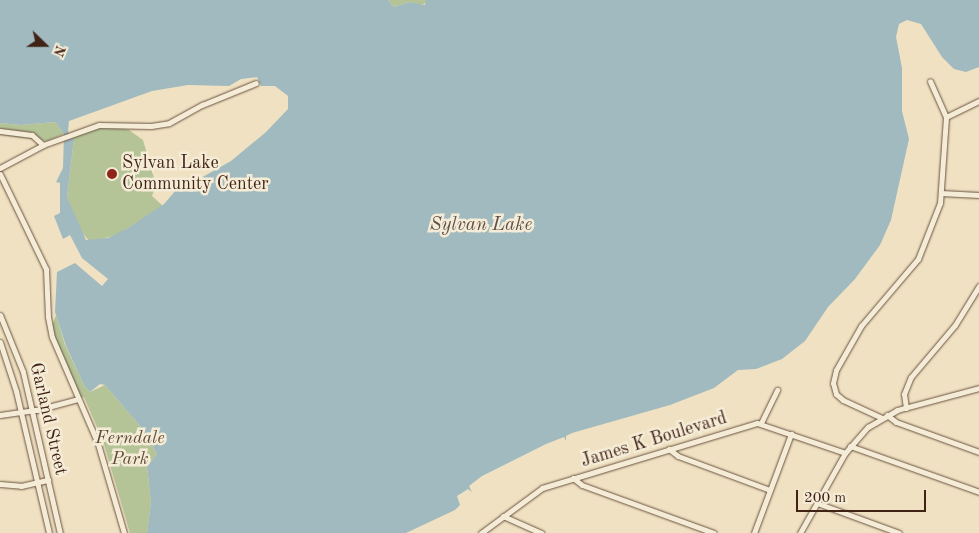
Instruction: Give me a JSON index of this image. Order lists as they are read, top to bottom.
{
  "streets": {
    "street": ["Garland Street", "James K Boulevard"]
  },
  "water": ["Sylvan Lake"],
  "parks": ["Ferndale Park"],
  "places": ["Sylvan Lake Community Center"],
  "scale_bar": "200 m",
  "north": "right"
}
